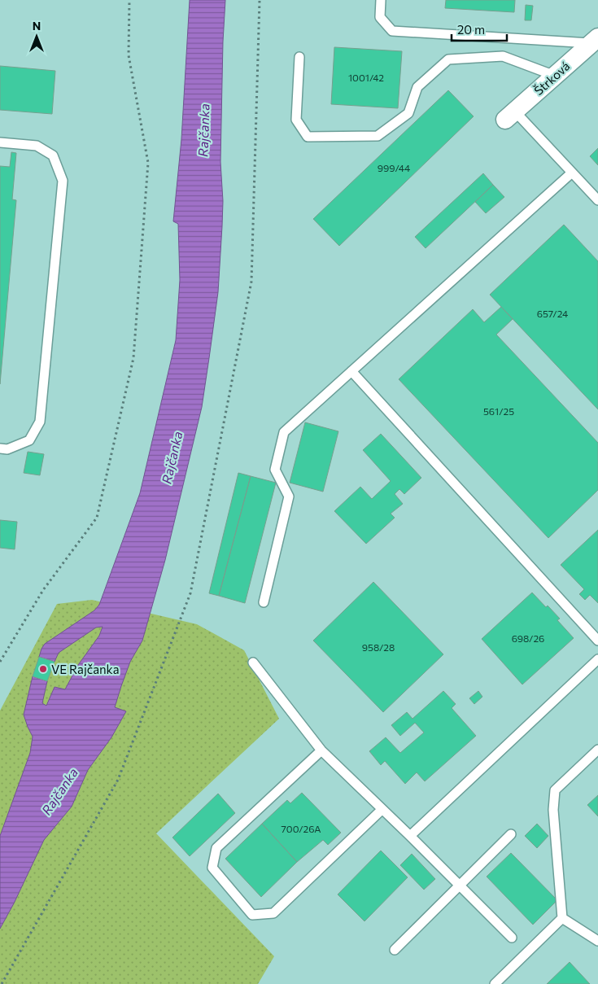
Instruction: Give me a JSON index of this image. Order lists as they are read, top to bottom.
{
  "streets": {
    "street": ["Štrková"]
  },
  "water": ["Rajčanka"],
  "places": ["VE Rajčanka"],
  "house_numbers": [
    "1001/42",
    "999/44",
    "657/24",
    "561/25",
    "698/26",
    "958/28",
    "700/26A"
  ],
  "scale_bar": "20 m",
  "north": "top"
}
